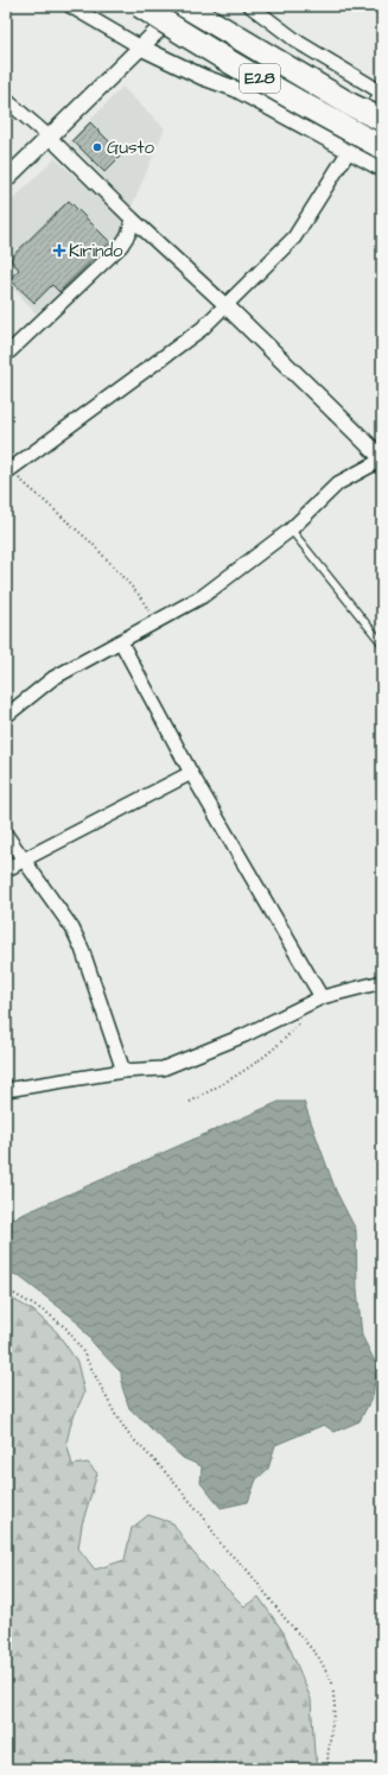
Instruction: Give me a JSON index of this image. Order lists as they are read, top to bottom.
{
  "streets": {
    "highway": ["E28"]
  },
  "places": {
    "other": ["Gusto"],
    "health": ["Kirindo"]
  }
}
